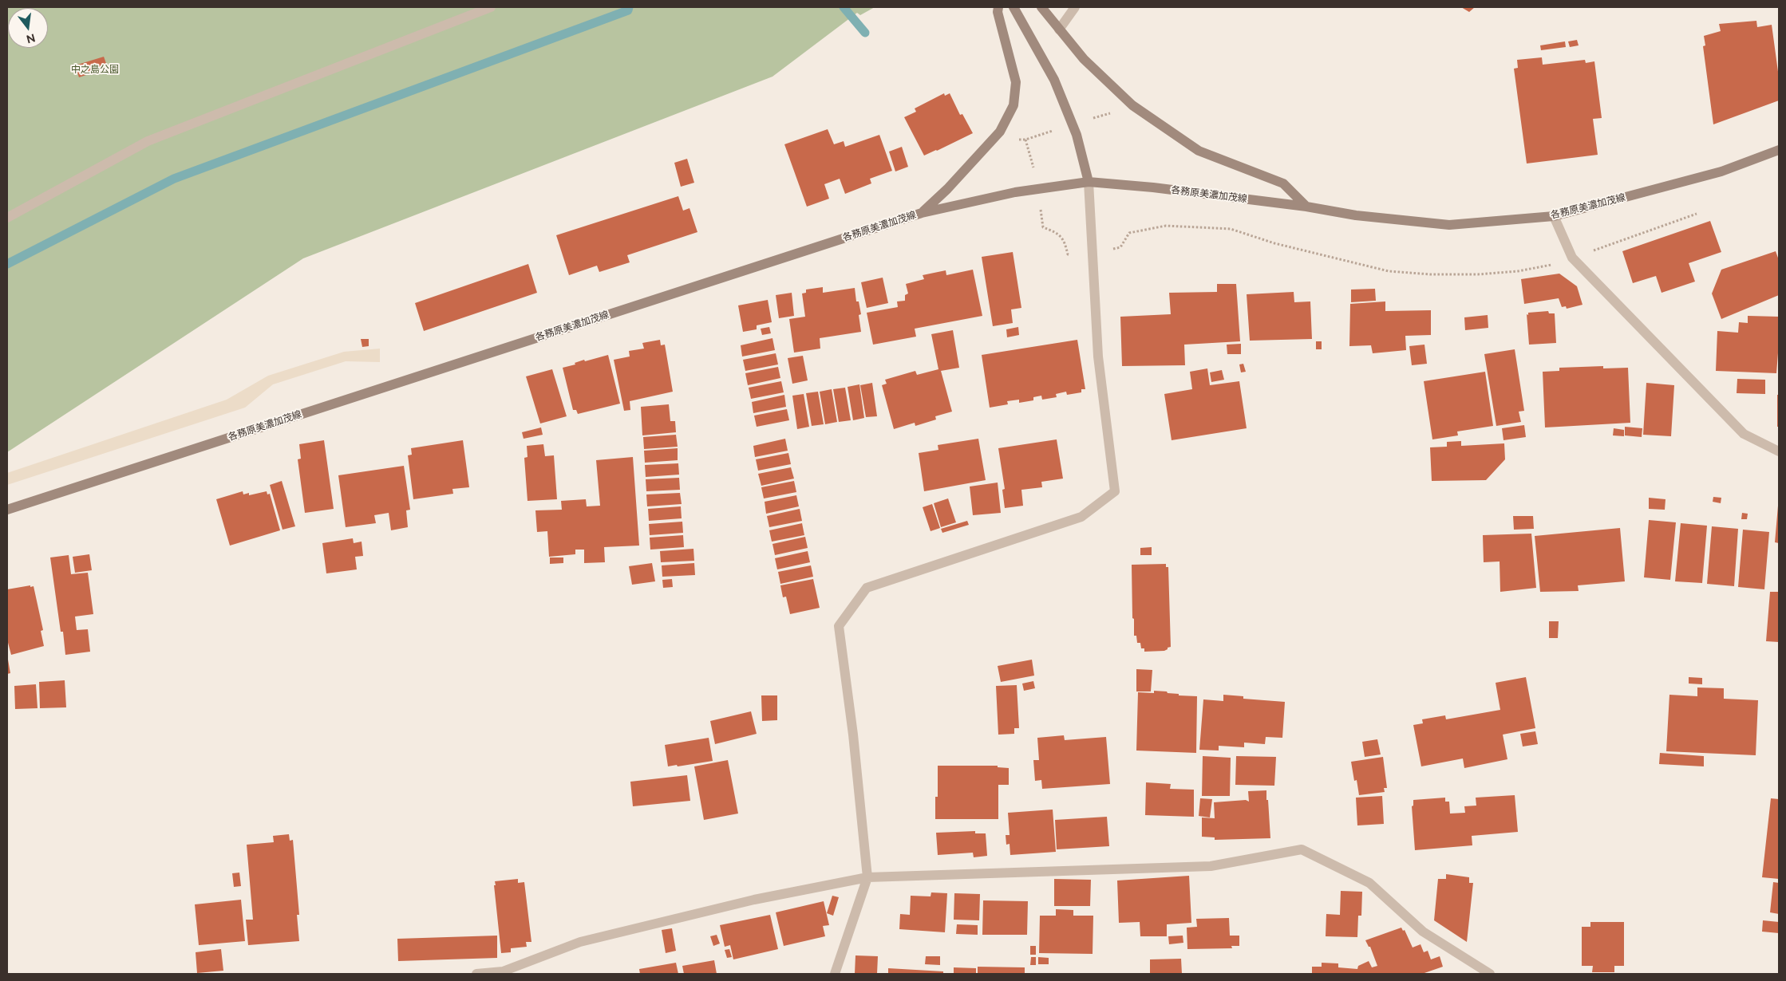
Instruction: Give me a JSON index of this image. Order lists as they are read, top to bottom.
{
  "streets": {
    "main road": ["各務原美濃加茂線"]
  },
  "parks": ["中之島公園"],
  "north": "bottom"
}
